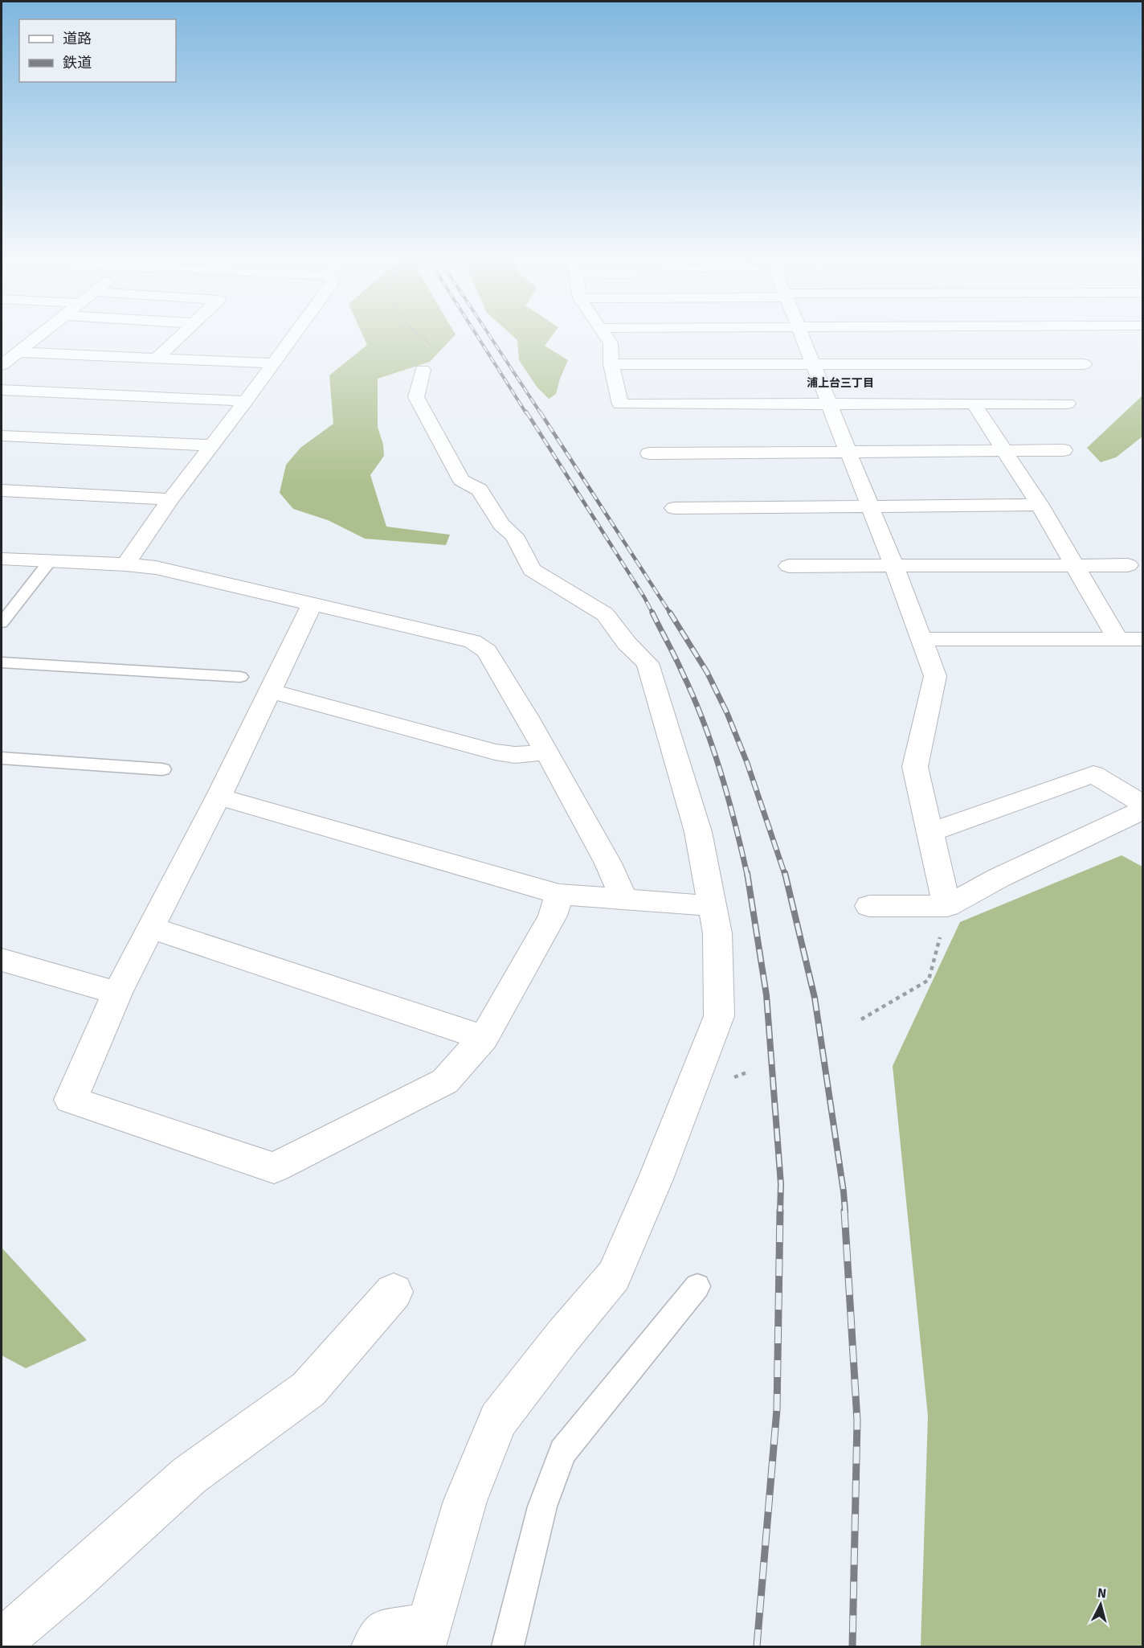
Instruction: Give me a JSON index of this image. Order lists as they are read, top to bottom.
{
  "districts": ["浦上台三丁目"],
  "legend": ["道路", "鉄道"],
  "north": "top"
}
